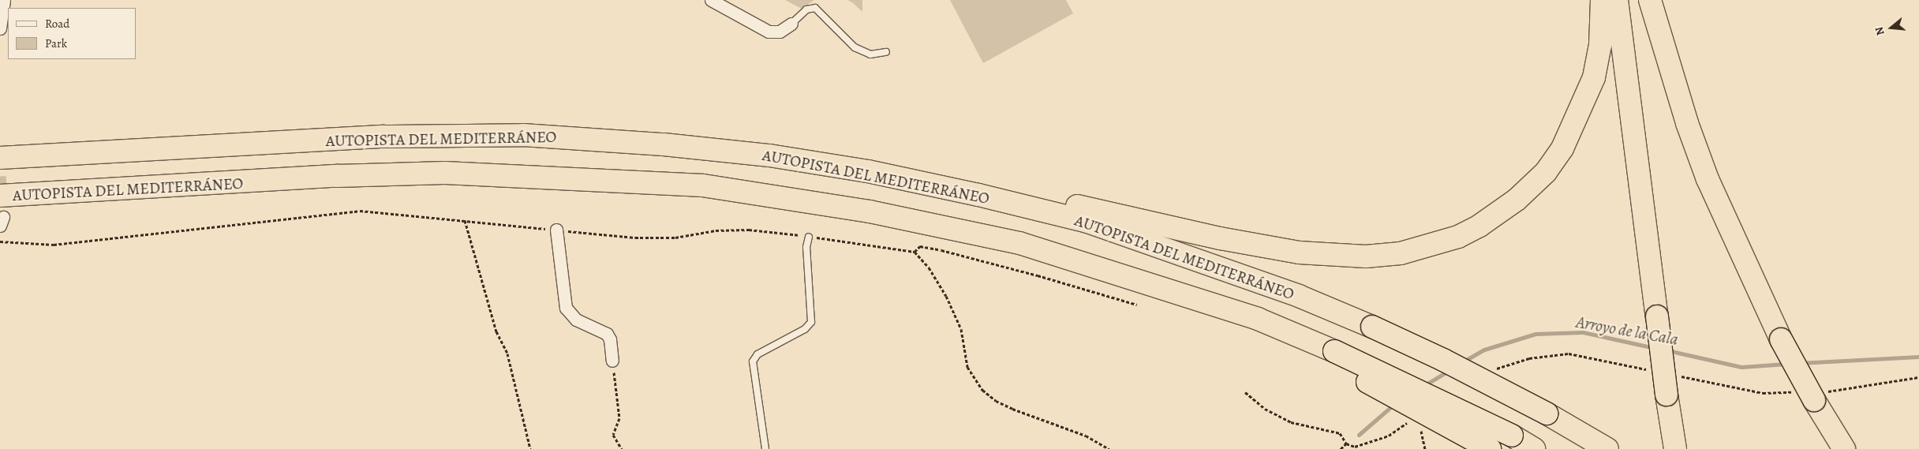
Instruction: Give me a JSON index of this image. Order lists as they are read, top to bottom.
{
  "streets": {
    "highway": ["AUTOPISTA DEL MEDITERRÁNEO"]
  },
  "water": ["Arroyo de la Cala"],
  "legend": ["Road", "Park"],
  "north": "left"
}
